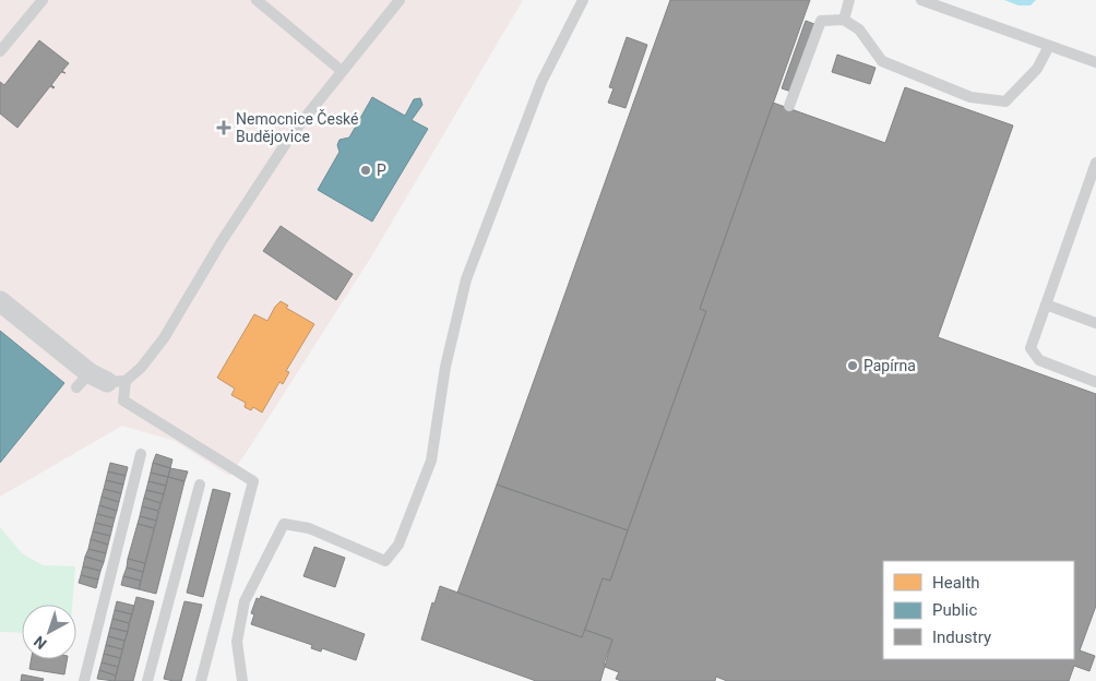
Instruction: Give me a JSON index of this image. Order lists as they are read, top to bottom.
{
  "places": {
    "health": ["Nemocnice České Budějovice"],
    "other": ["P", "Papírna"]
  },
  "legend": ["Health", "Public", "Industry"],
  "north": "bottom left"
}
